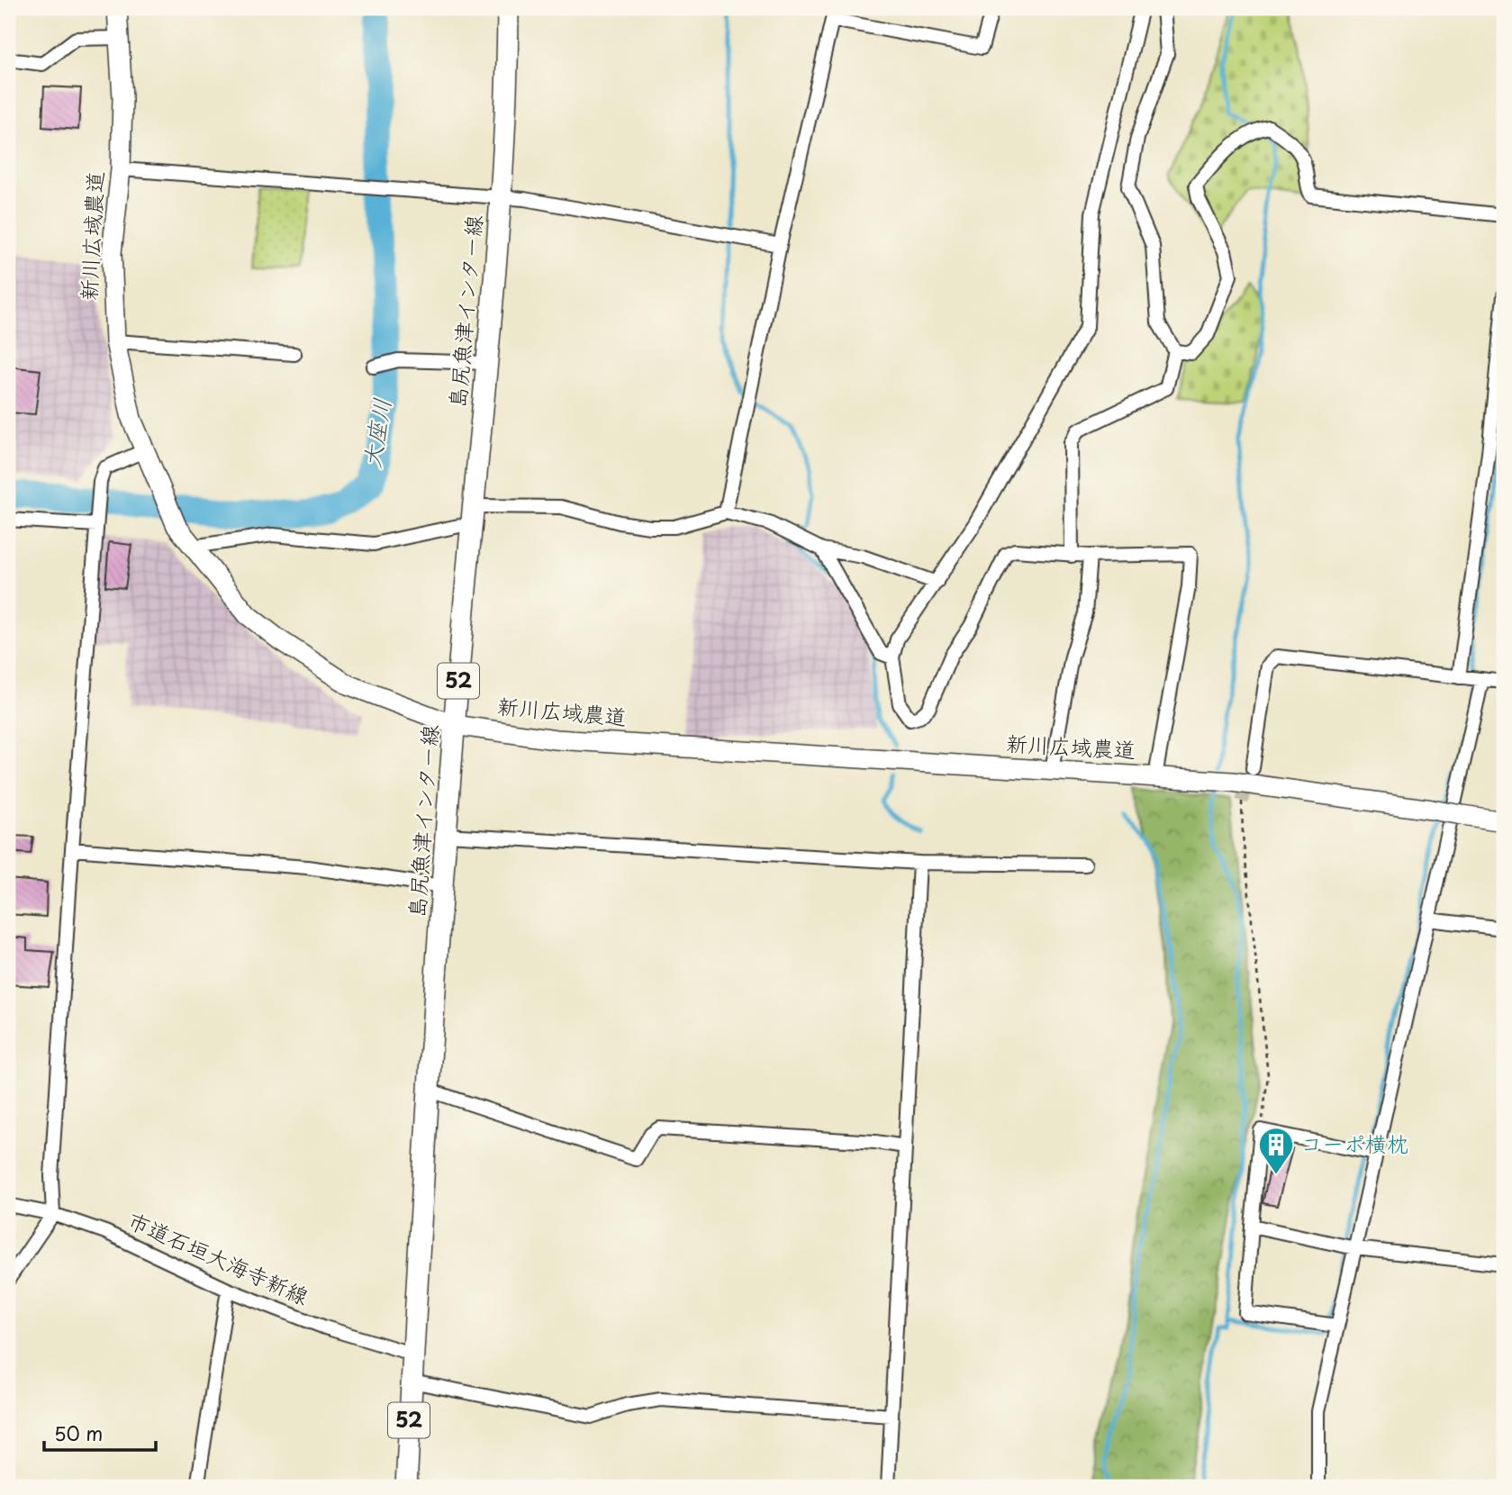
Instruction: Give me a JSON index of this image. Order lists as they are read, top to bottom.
{
  "streets": {
    "main road": ["島尻魚津インター線", "52"],
    "street": ["新川広域農道", "市道石垣大海寺新線"]
  },
  "crossings": [
    ["新川広域農道", "島尻魚津インター線"],
    ["島尻魚津インター線", "市道石垣大海寺新線"]
  ],
  "water": ["大座川"],
  "places": {
    "building": ["コーポ横枕"]
  },
  "scale_bar": "50 m"
}
